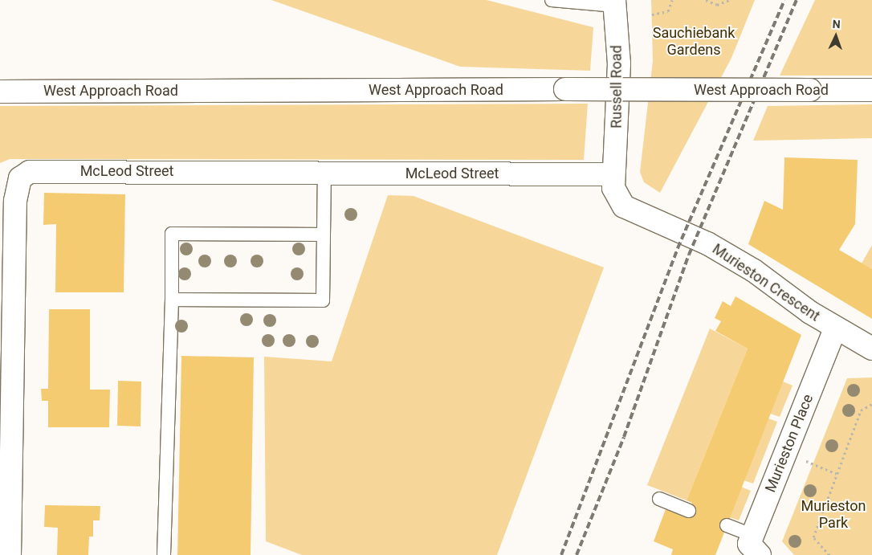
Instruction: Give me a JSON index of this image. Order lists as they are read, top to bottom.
{
  "streets": {
    "street": [
      "Russell Road",
      "West Approach Road",
      "McLeod Street",
      "Murieston Crescent",
      "Murieston Place"
    ]
  },
  "crossings": [
    ["Russell Road", "McLeod Street"],
    ["Russell Road", "Murieston Crescent"],
    ["McLeod Street", "Murieston Crescent"],
    ["Murieston Crescent", "Murieston Place"]
  ],
  "parks": ["Sauchiebank Gardens", "Murieston Park"],
  "north": "top"
}
